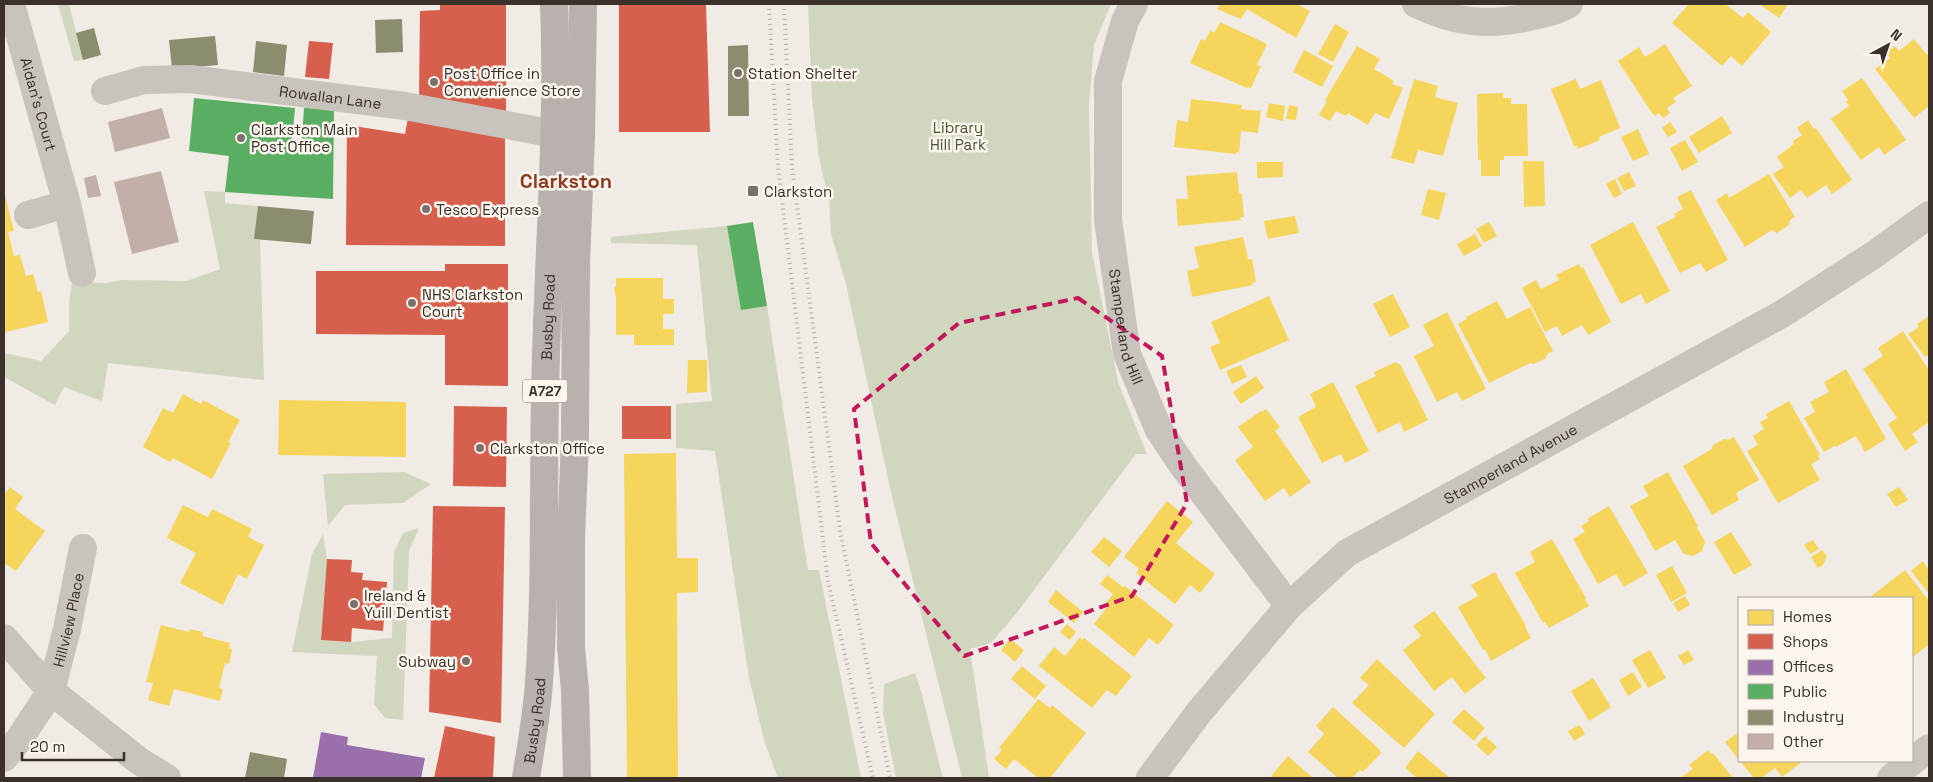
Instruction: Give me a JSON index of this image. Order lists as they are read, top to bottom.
{
  "streets": {
    "main road": ["Busby Road", "A727"],
    "street": [
      "Rowallan Lane",
      "Aidan's Court",
      "Stamperland Hill",
      "Stamperland Avenue",
      "Hillview Place"
    ]
  },
  "crossings": [
    ["Rowallan Lane", "Busby Road"],
    ["Stamperland Hill", "Stamperland Avenue"]
  ],
  "districts": ["Clarkston"],
  "parks": ["Library Hill Park"],
  "places": {
    "other": [
      "Station Shelter",
      "Post Office in Convenience Store",
      "Clarkston Main Post Office",
      "Tesco Express",
      "NHS Clarkston Court",
      "Clarkston Office",
      "Ireland & Yuill Dentist",
      "Subway"
    ],
    "transit": ["Clarkston"]
  },
  "legend": [
    "Homes",
    "Shops",
    "Offices",
    "Public",
    "Industry",
    "Other"
  ],
  "scale_bar": "20 m",
  "north": "top right"
}
